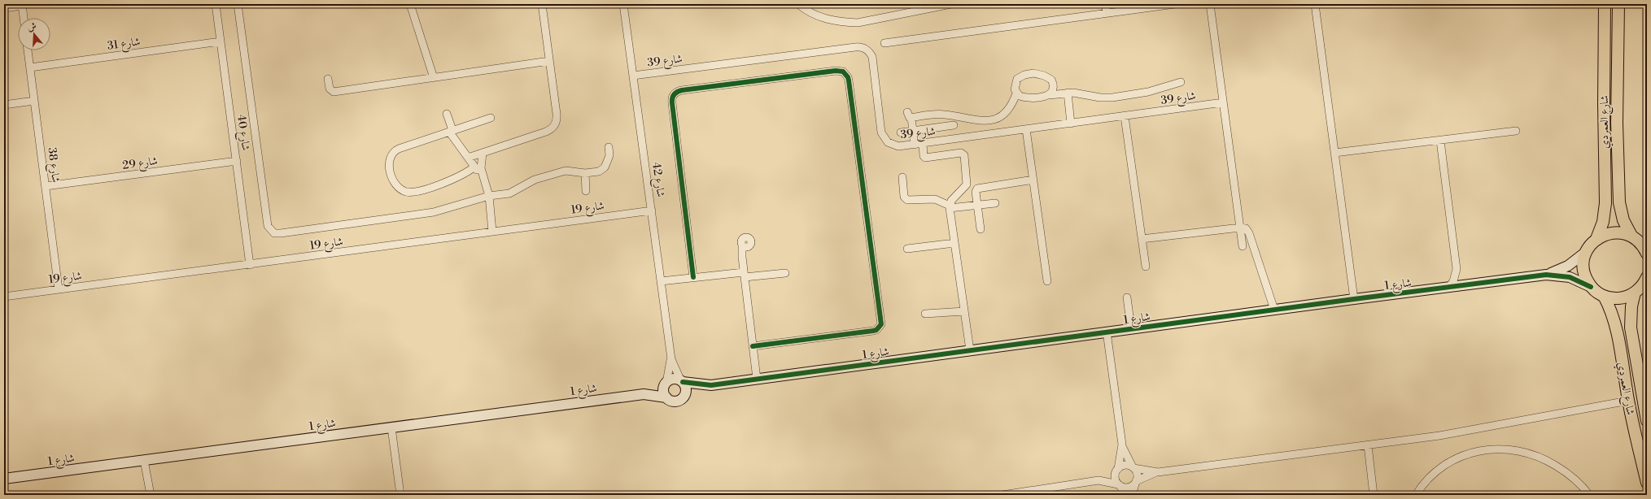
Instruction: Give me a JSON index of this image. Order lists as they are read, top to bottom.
{
  "streets": {
    "main road": ["شارع العمردي"],
    "street": [
      "شارع 31",
      "شارع 39",
      "شارع 40",
      "شارع 29",
      "شارع 38",
      "شارع 42",
      "شارع 19",
      "شارع 1"
    ]
  },
  "crossings": [
    ["شارع 31", "شارع 40"],
    ["شارع 31", "شارع 38"],
    ["شارع 39", "شارع 42"],
    ["شارع 40", "شارع 29"],
    ["شارع 40", "شارع 19"],
    ["شارع 29", "شارع 38"],
    ["شارع 38", "شارع 19"],
    ["شارع 42", "شارع 19"],
    ["شارع 42", "شارع 1"]
  ],
  "north": "top"
}
